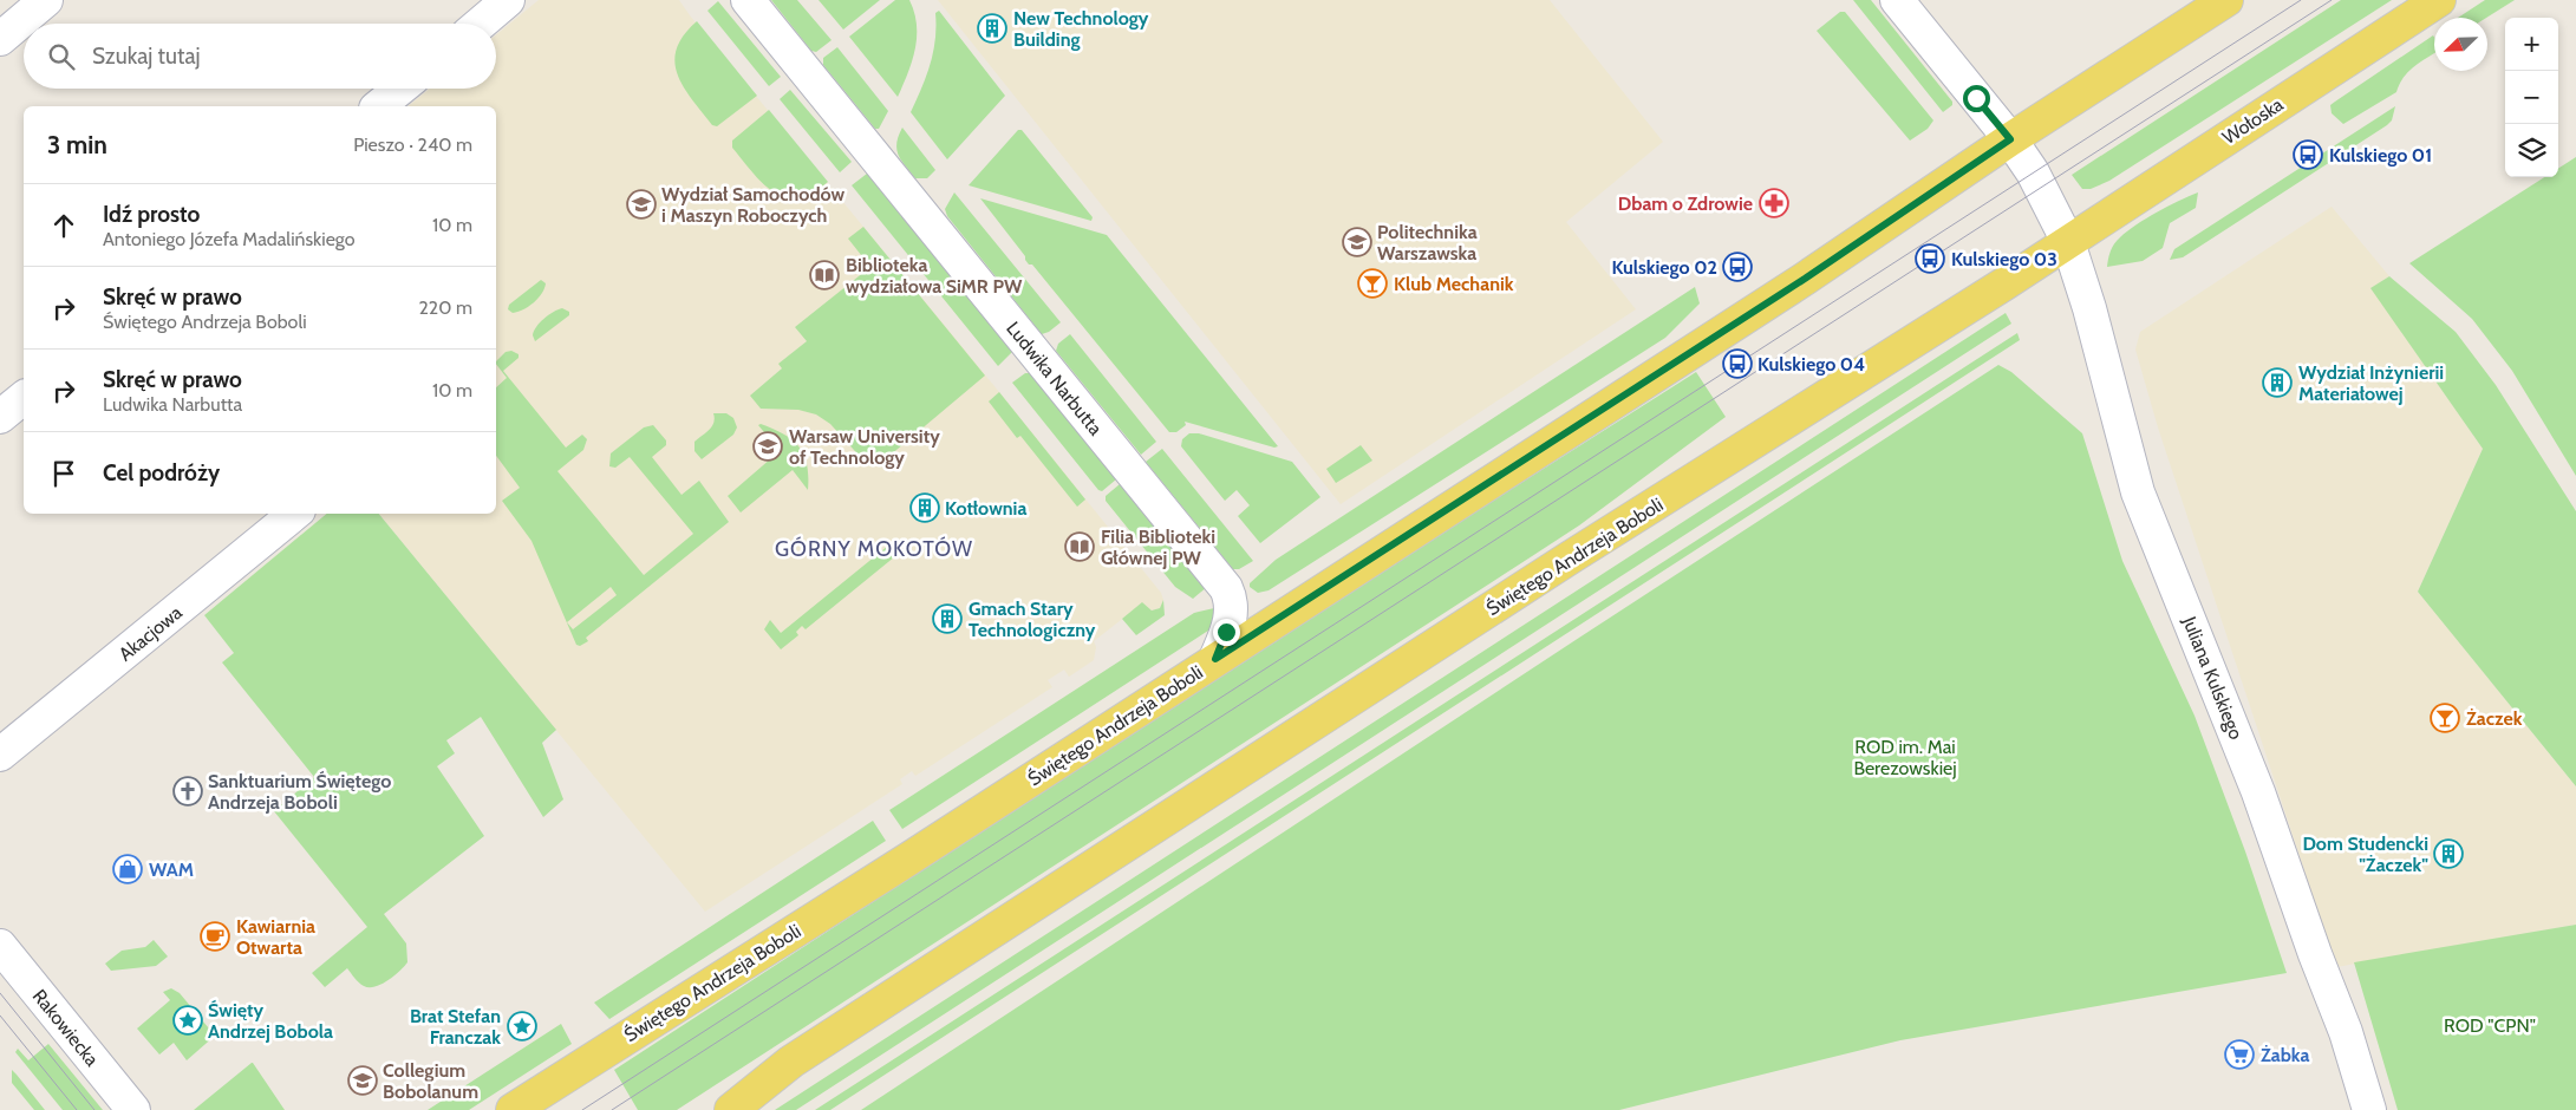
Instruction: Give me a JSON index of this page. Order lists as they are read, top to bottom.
{
  "streets": {
    "main road": ["Wołoska", "Świętego Andrzeja Boboli"],
    "street": [
      "Ludwika Narbutta",
      "Akacjowa",
      "Juliana Kulskiego",
      "Rakowiecka"
    ]
  },
  "crossings": [
    ["Wołoska", "Świętego Andrzeja Boboli"],
    ["Wołoska", "Juliana Kulskiego"],
    ["Ludwika Narbutta", "Świętego Andrzeja Boboli"],
    ["Świętego Andrzeja Boboli", "Juliana Kulskiego"]
  ],
  "districts": ["GÓRNY MOKOTÓW"],
  "parks": ["ROD im. Mai Berezowskiej", "ROD \"CPN\""],
  "places": {
    "building": [
      "New Technology Building",
      "Wydział Inżynierii Materiałowej",
      "Kotłownia",
      "Gmach Stary Technologiczny",
      "Dom Studencki \"Żaczek\""
    ],
    "bus stop": [
      "Kulskiego 01",
      "Kulskiego 03",
      "Kulskiego 02",
      "Kulskiego 04"
    ],
    "pharmacy": ["Dbam o Zdrowie"],
    "school or university": [
      "Wydział Samochodów i Maszyn Roboczych",
      "Politechnika Warszawska",
      "Warsaw University of Technology",
      "Collegium Bobolanum"
    ],
    "library": ["Biblioteka wydziałowa SiMR PW", "Filia Biblioteki Głównej PW"],
    "bar": ["Klub Mechanik", "Żaczek"],
    "church": ["Sanktuarium Świętego Andrzeja Boboli"],
    "shop": ["WAM"],
    "cafe": ["Kawiarnia Otwarta"],
    "place": ["Święty Andrzej Bobola", "Brat Stefan Franczak"],
    "supermarket": ["Żabka"]
  },
  "north": "bottom left",
  "page": {
    "map_buttons": ["+", "−"],
    "search": "Szukaj tutaj",
    "heading": ["3 min", "Pieszo · 240 m"],
    "list": [
      ["Idź prosto", "Antoniego Józefa Madalińskiego", "10 m"],
      ["Skręć w prawo", "Świętego Andrzeja Boboli", "220 m"],
      ["Skręć w prawo", "Ludwika Narbutta", "10 m"],
      "Cel podróży"
    ]
  }
}
